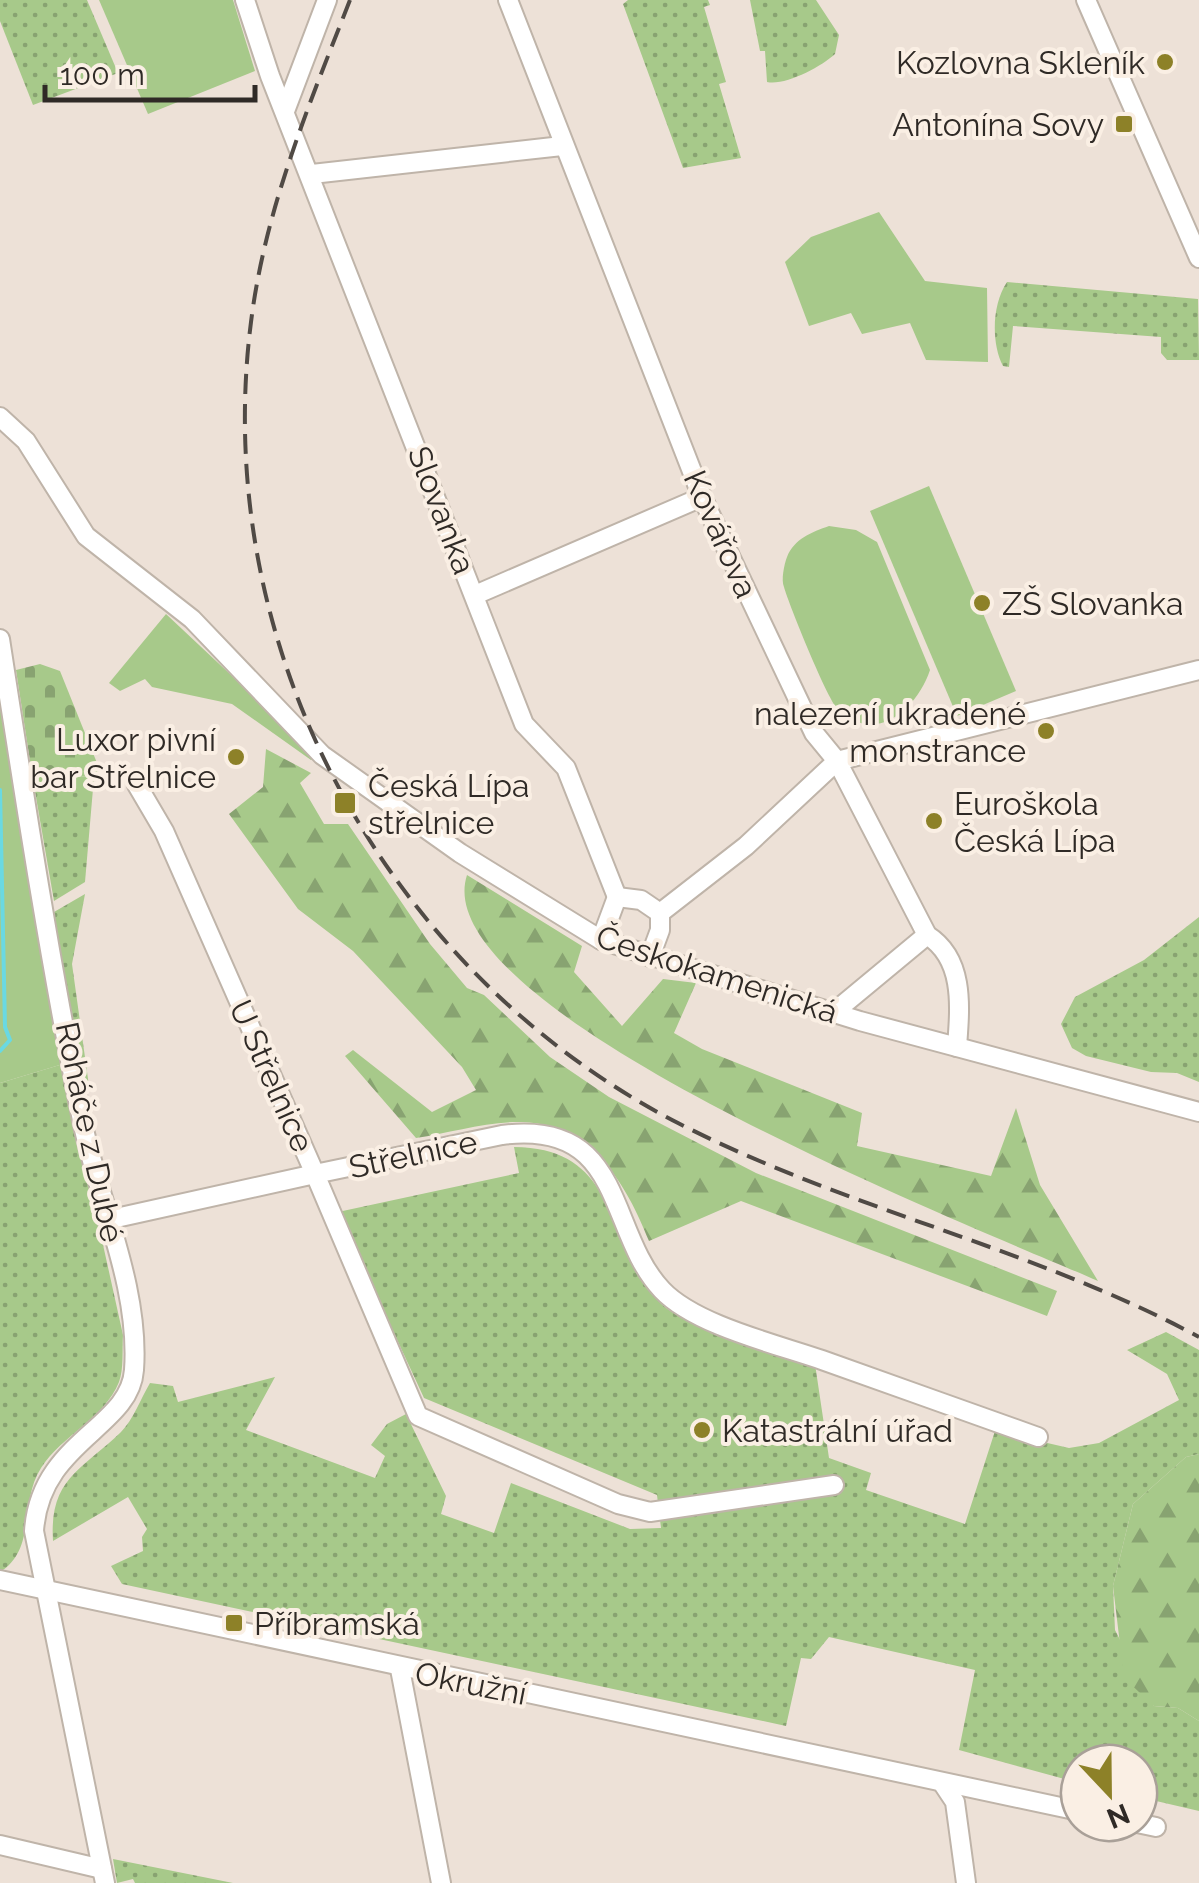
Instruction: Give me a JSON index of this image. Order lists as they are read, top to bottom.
{
  "streets": {
    "street": [
      "Slovanka",
      "Kovářova",
      "Českokamenická",
      "U Střelnice",
      "Roháče z Dubé",
      "Střelnice",
      "Okružní"
    ]
  },
  "crossings": [
    ["Kovářova", "Českokamenická"],
    ["U Střelnice", "Roháče z Dubé"],
    ["U Střelnice", "Střelnice"],
    ["Roháče z Dubé", "Okružní"]
  ],
  "places": {
    "other": [
      "Kozlovna Skleník",
      "ZŠ Slovanka",
      "nalezení ukradené monstrance",
      "Luxor pivní bar Střelnice",
      "Euroškola Česká Lípa",
      "Katastrální úřad"
    ],
    "transit": ["Antonína Sovy", "Česká Lípa střelnice", "Příbramská"]
  },
  "scale_bar": "100 m",
  "north": "bottom"
}
